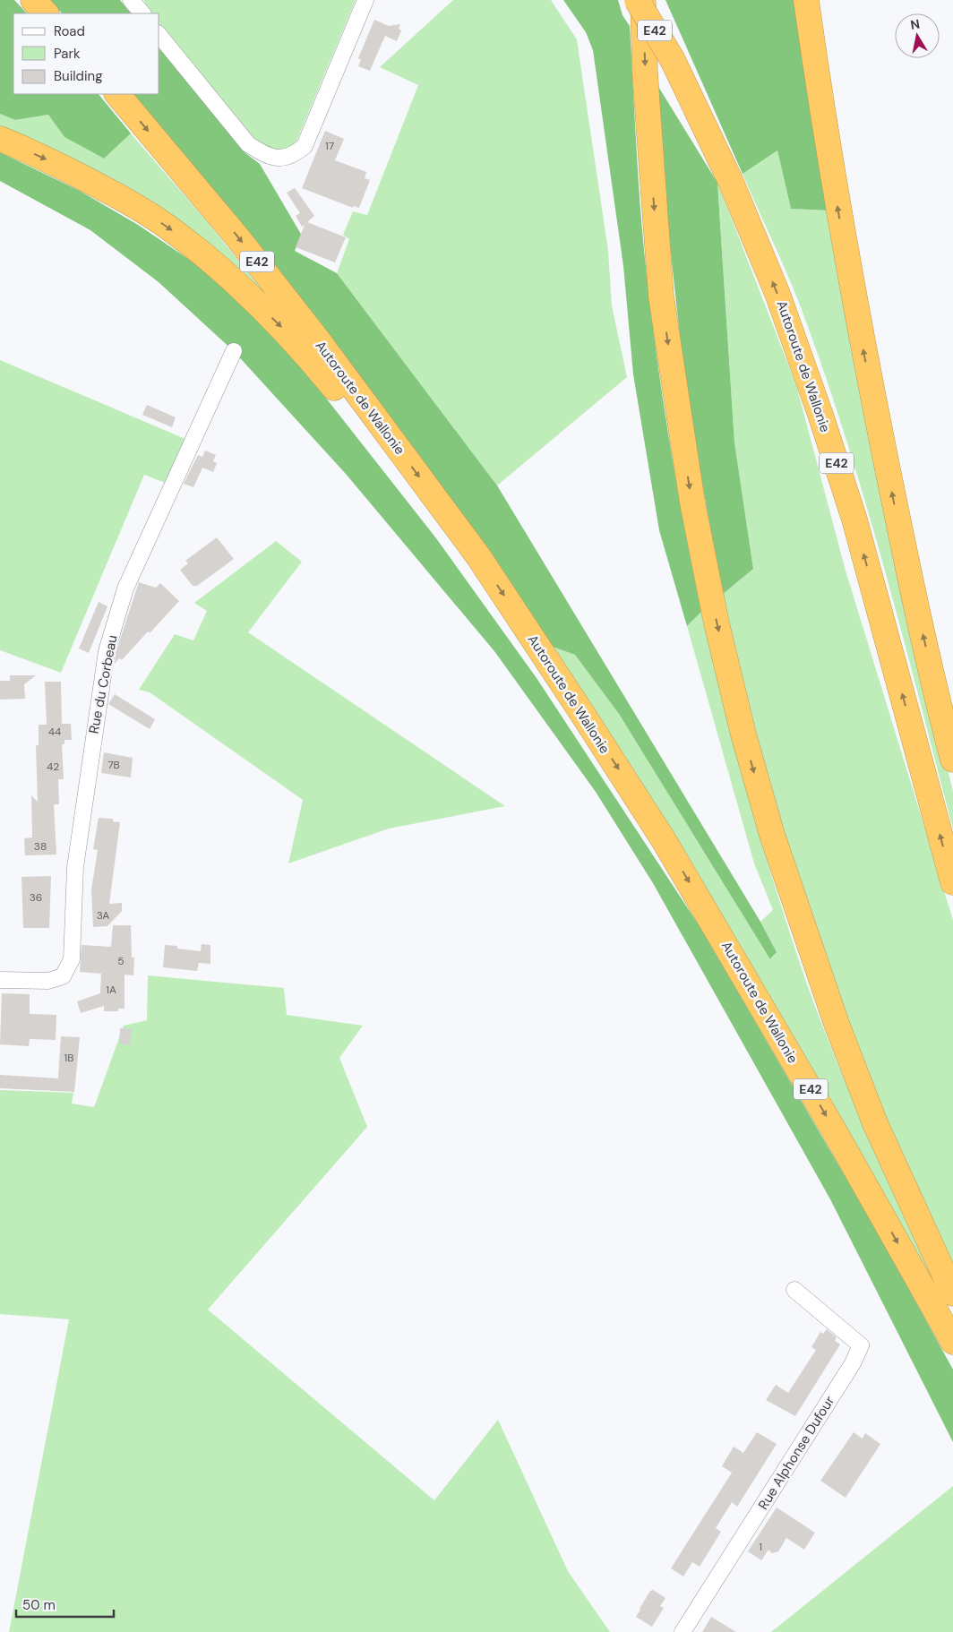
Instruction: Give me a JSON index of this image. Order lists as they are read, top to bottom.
{
  "streets": {
    "highway": ["E42", "Autoroute de Wallonie"],
    "street": ["Rue du Corbeau", "Rue Alphonse Dufour"]
  },
  "house_numbers": [
    "17",
    "44",
    "7B",
    "42",
    "38",
    "36",
    "3A",
    "5",
    "1A",
    "1B",
    "1"
  ],
  "legend": ["Road", "Park", "Building"],
  "scale_bar": "50 m",
  "north": "top"
}
